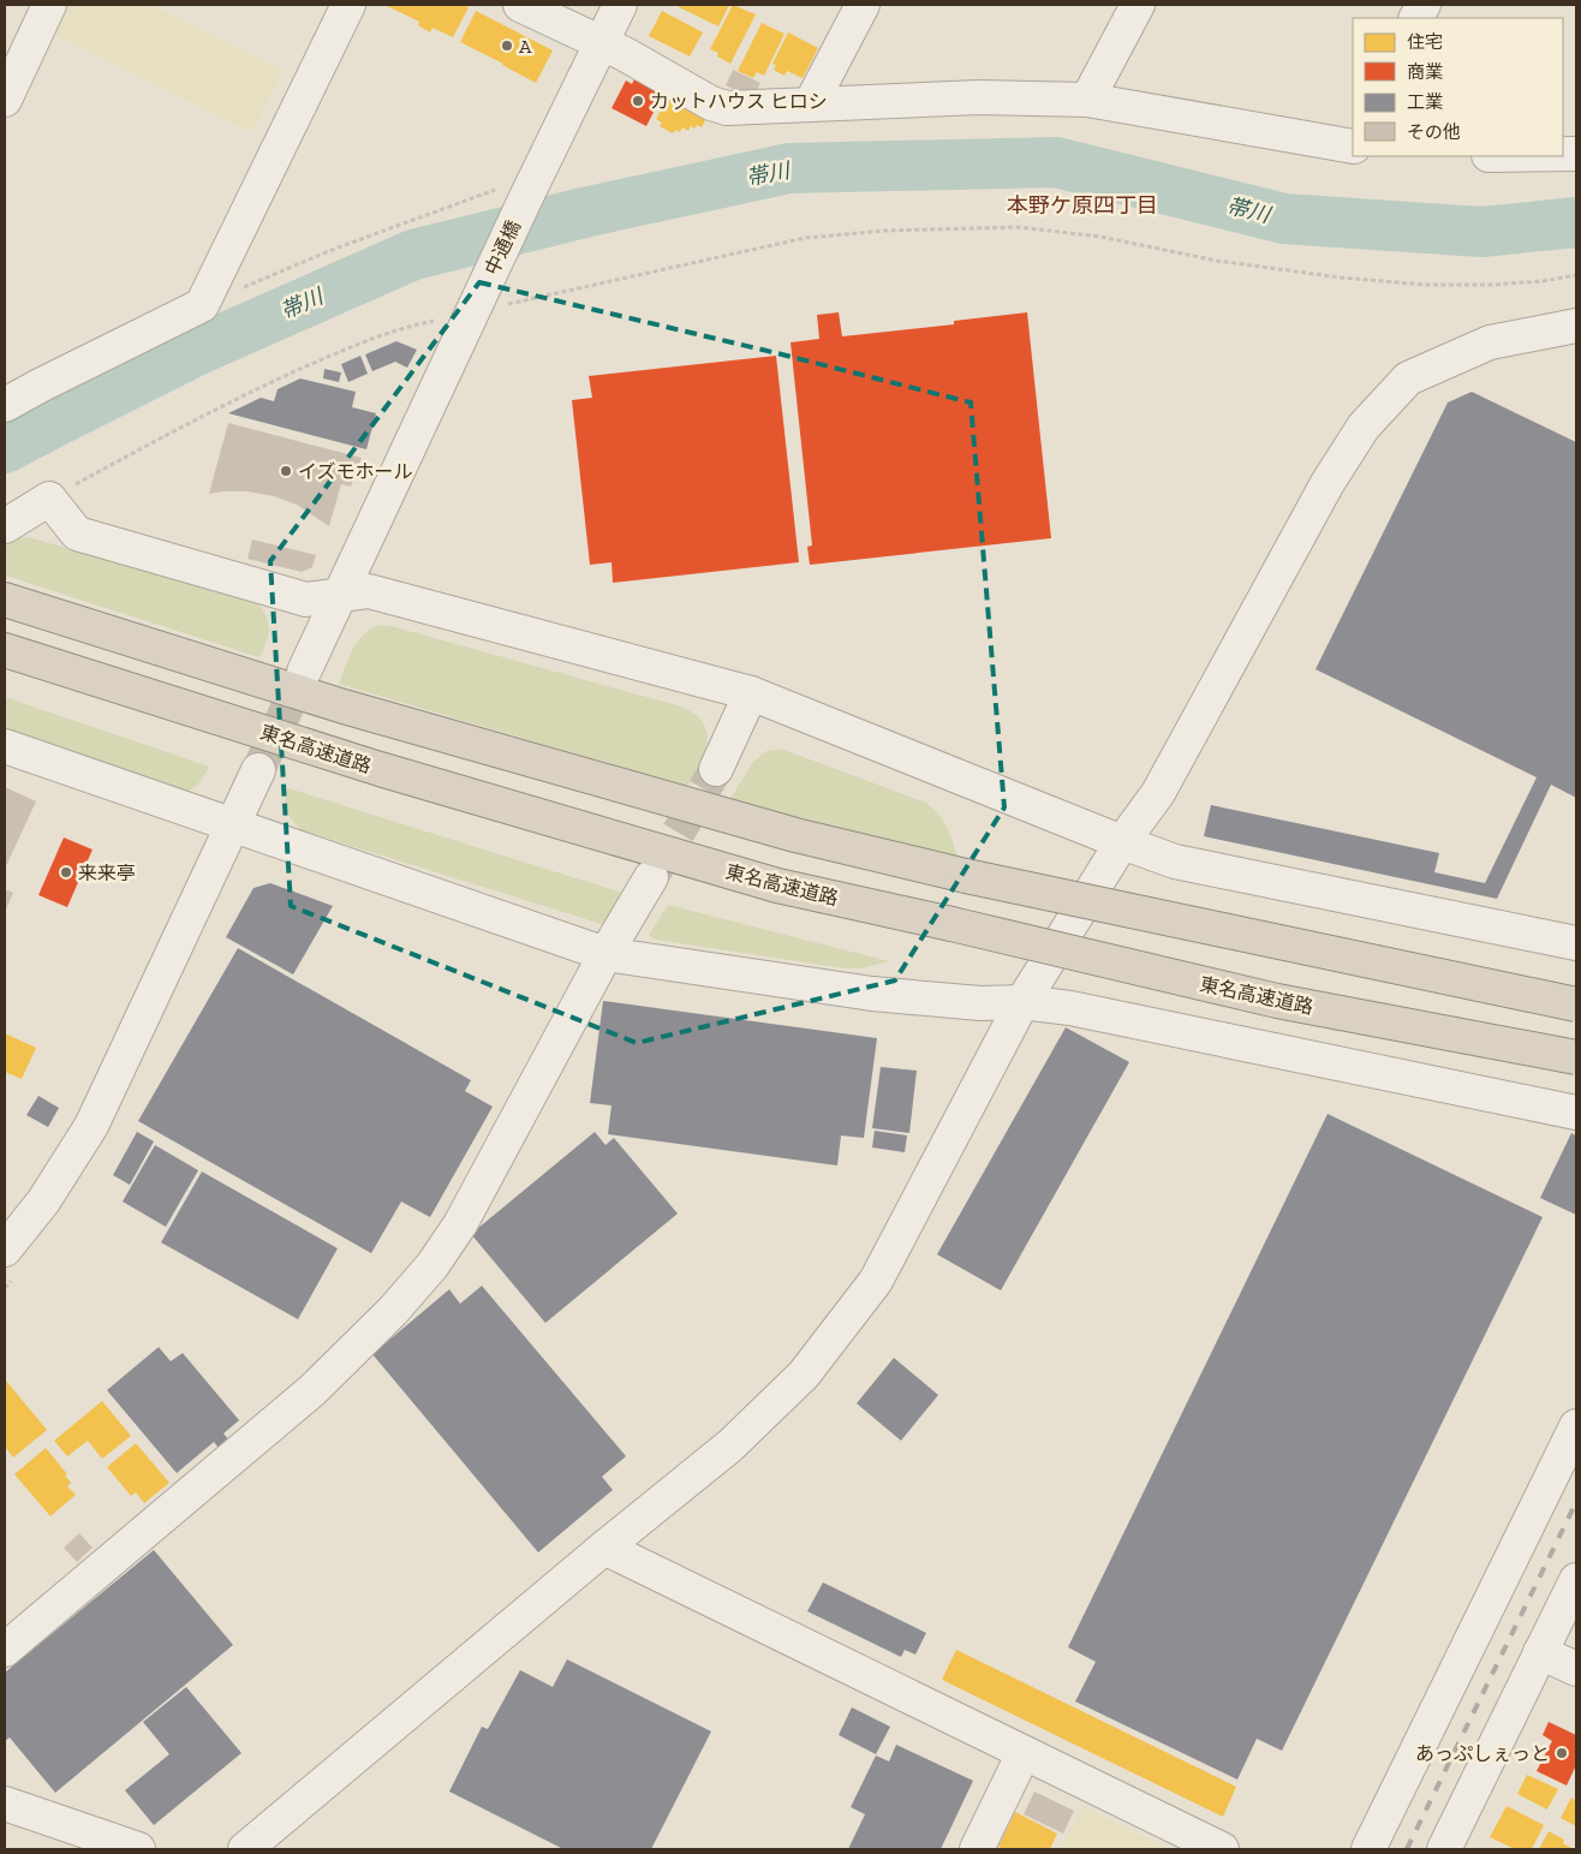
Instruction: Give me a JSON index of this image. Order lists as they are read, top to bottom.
{
  "streets": {
    "highway": ["東名高速道路"],
    "street": ["中通橋"]
  },
  "districts": ["本野ケ原四丁目"],
  "water": ["帯川"],
  "places": [
    "A",
    "カットハウス ヒロシ",
    "イズモホール",
    "来来亭",
    "あっぷしぇっと"
  ],
  "legend": [
    "住宅",
    "商業",
    "工業",
    "その他"
  ]
}
